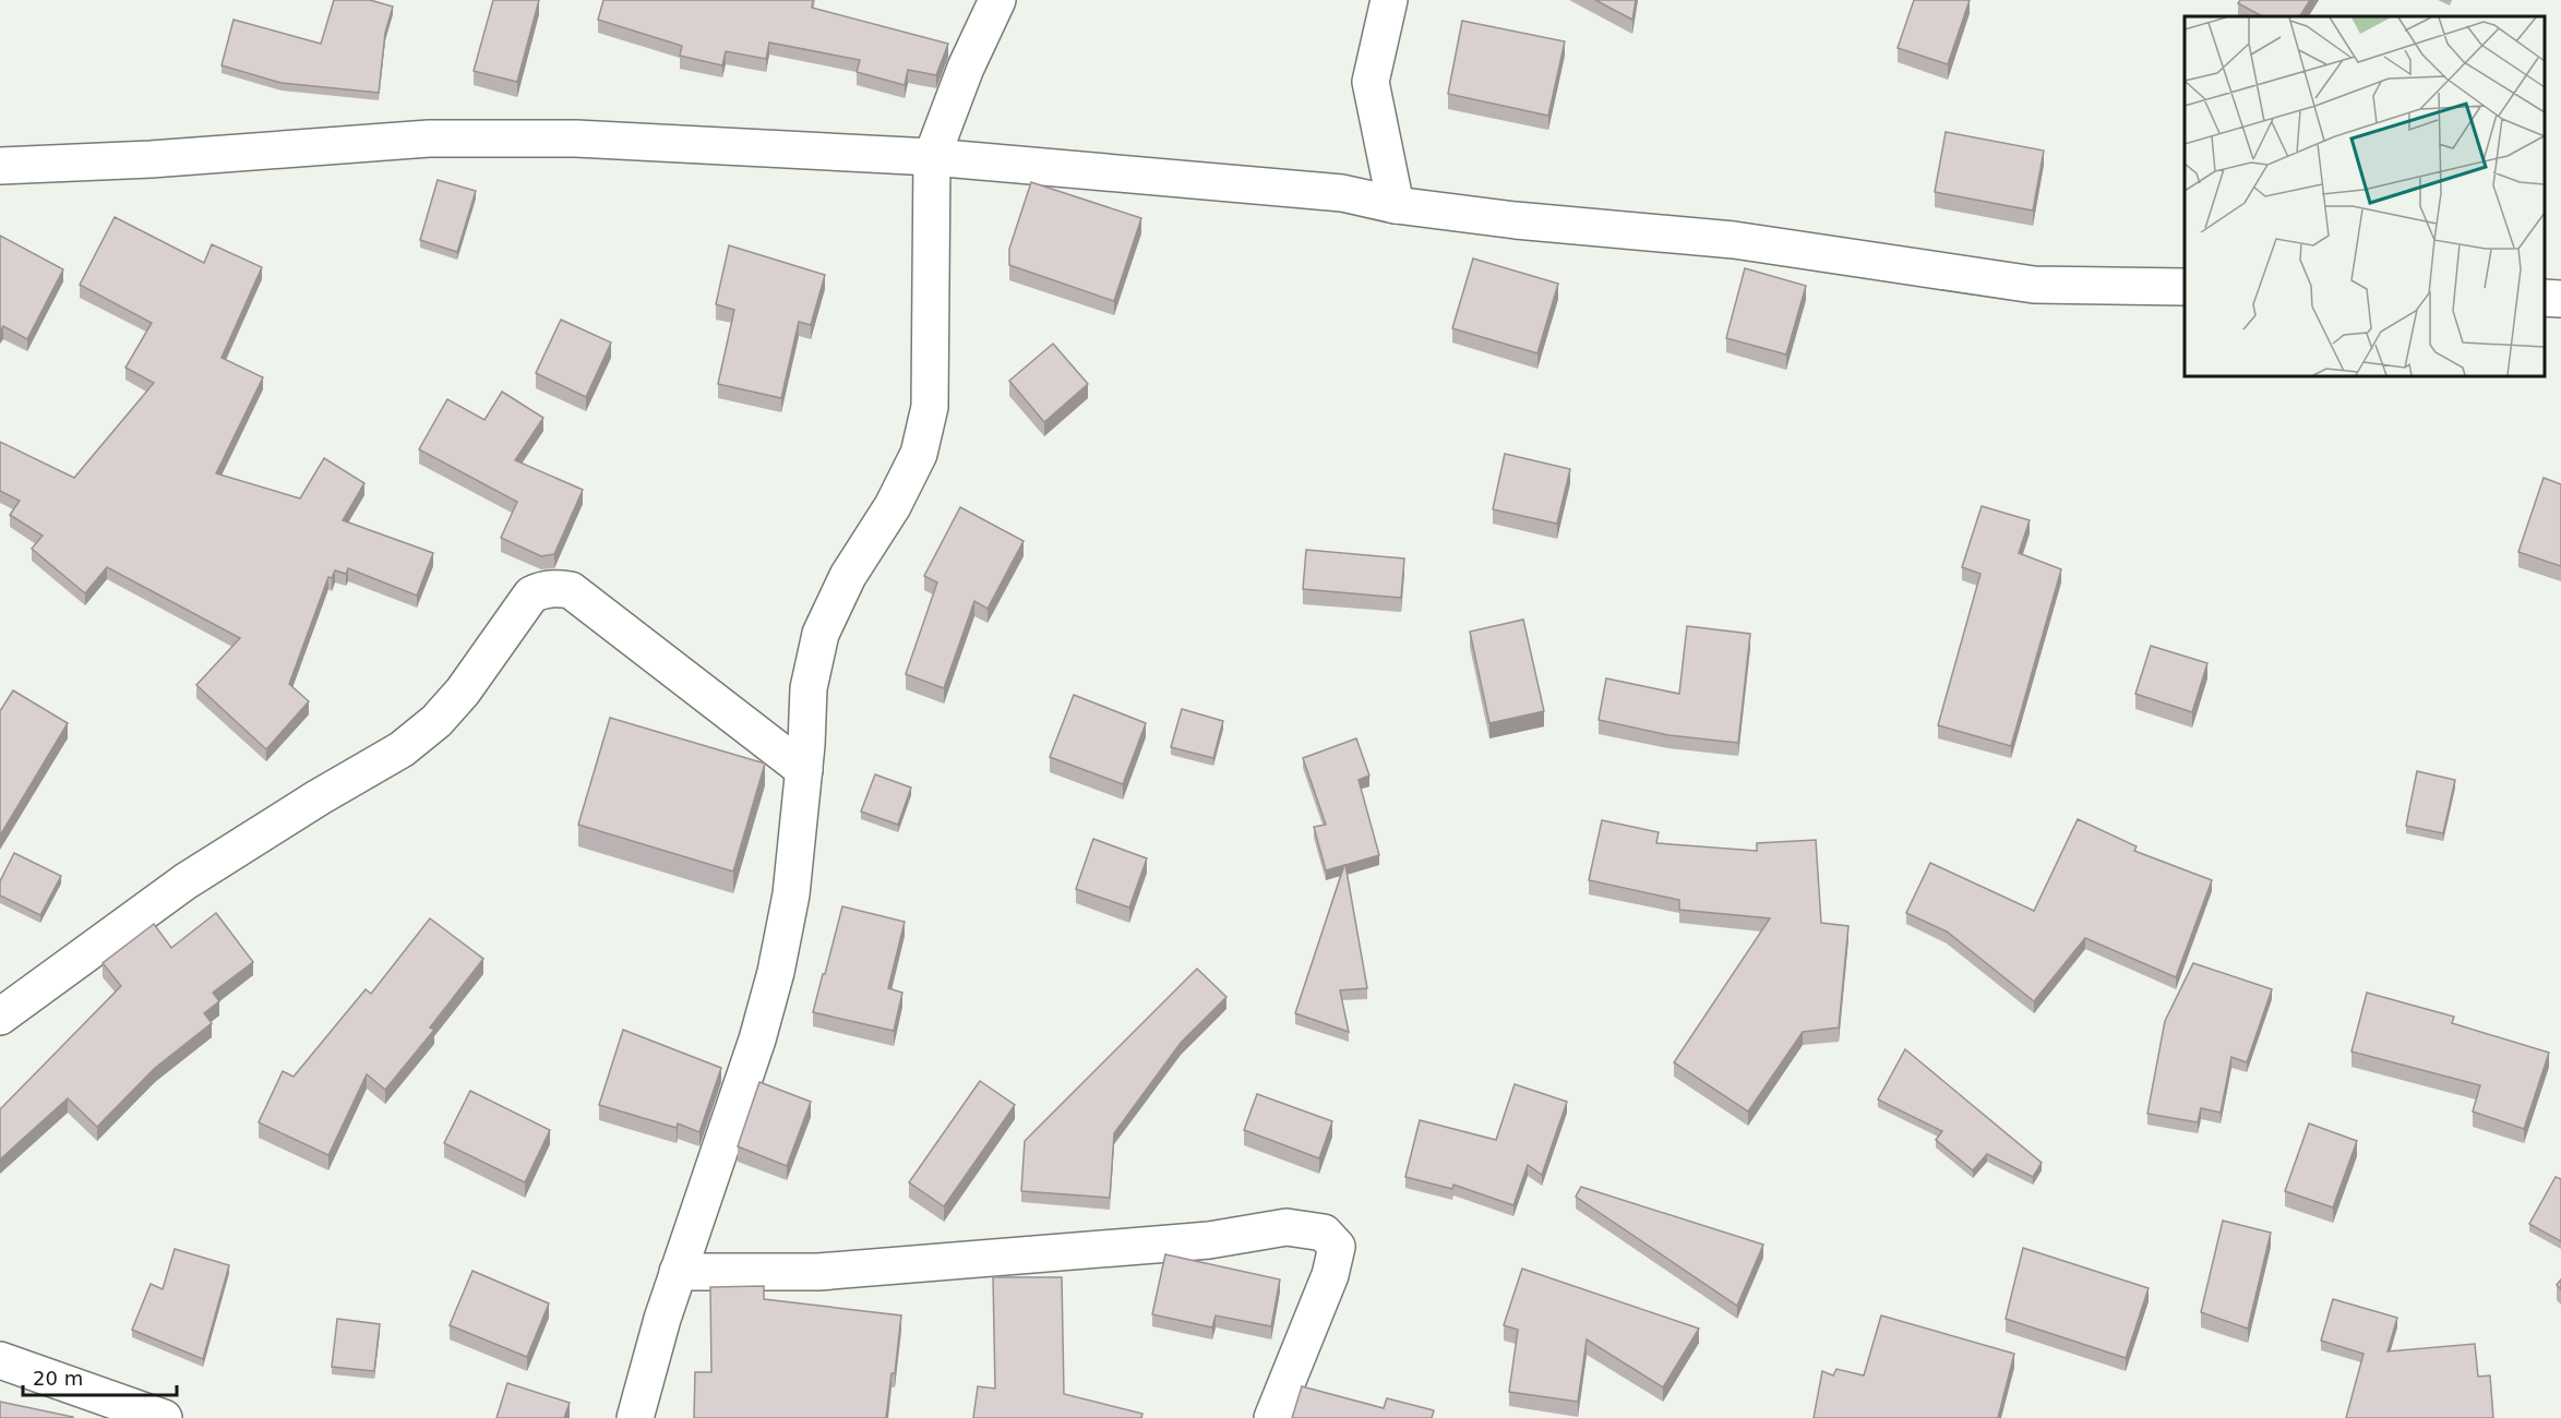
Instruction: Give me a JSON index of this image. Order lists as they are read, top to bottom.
{
  "scale_bar": "20 m"
}
